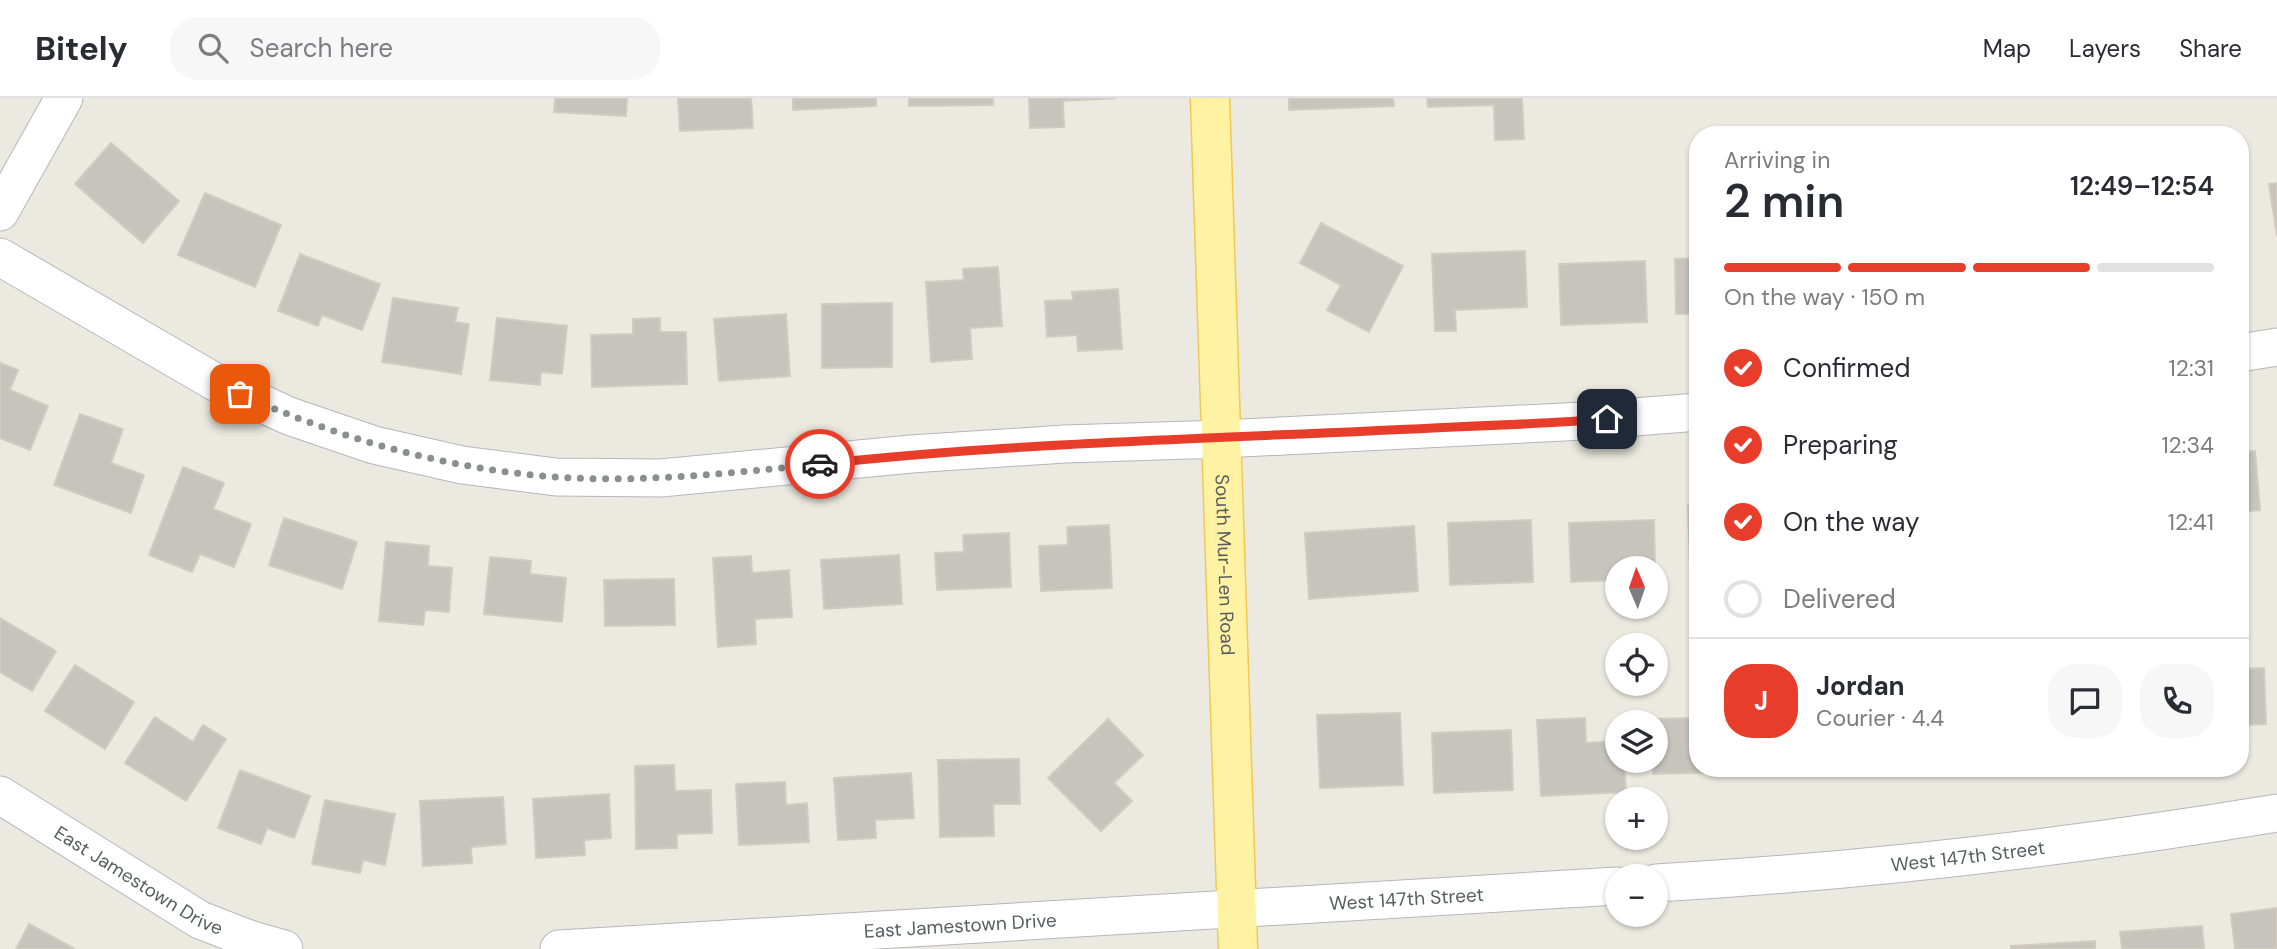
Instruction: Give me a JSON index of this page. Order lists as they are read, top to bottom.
{
  "streets": {
    "main road": ["South Mur-Len Road"],
    "street": ["West 147th Street", "East Jamestown Drive"]
  },
  "crossings": [
    ["South Mur-Len Road", "West 147th Street"],
    ["South Mur-Len Road", "East Jamestown Drive"],
    ["West 147th Street", "East Jamestown Drive"]
  ],
  "north": "top",
  "page": {
    "header": "Bitely",
    "search": "Search here",
    "nav": ["Map", "Layers", "Share"],
    "heading": ["2 min", "Arriving in", "12:49–12:54"],
    "panel": ["Jordan", "Courier · 4.4"],
    "bar": "On the way · 150 m",
    "list": [
      ["Confirmed", "12:31"],
      ["Preparing", "12:34"],
      ["On the way", "12:41"],
      "Delivered"
    ],
    "map_buttons": ["+", "−"],
    "round": "J"
  }
}
